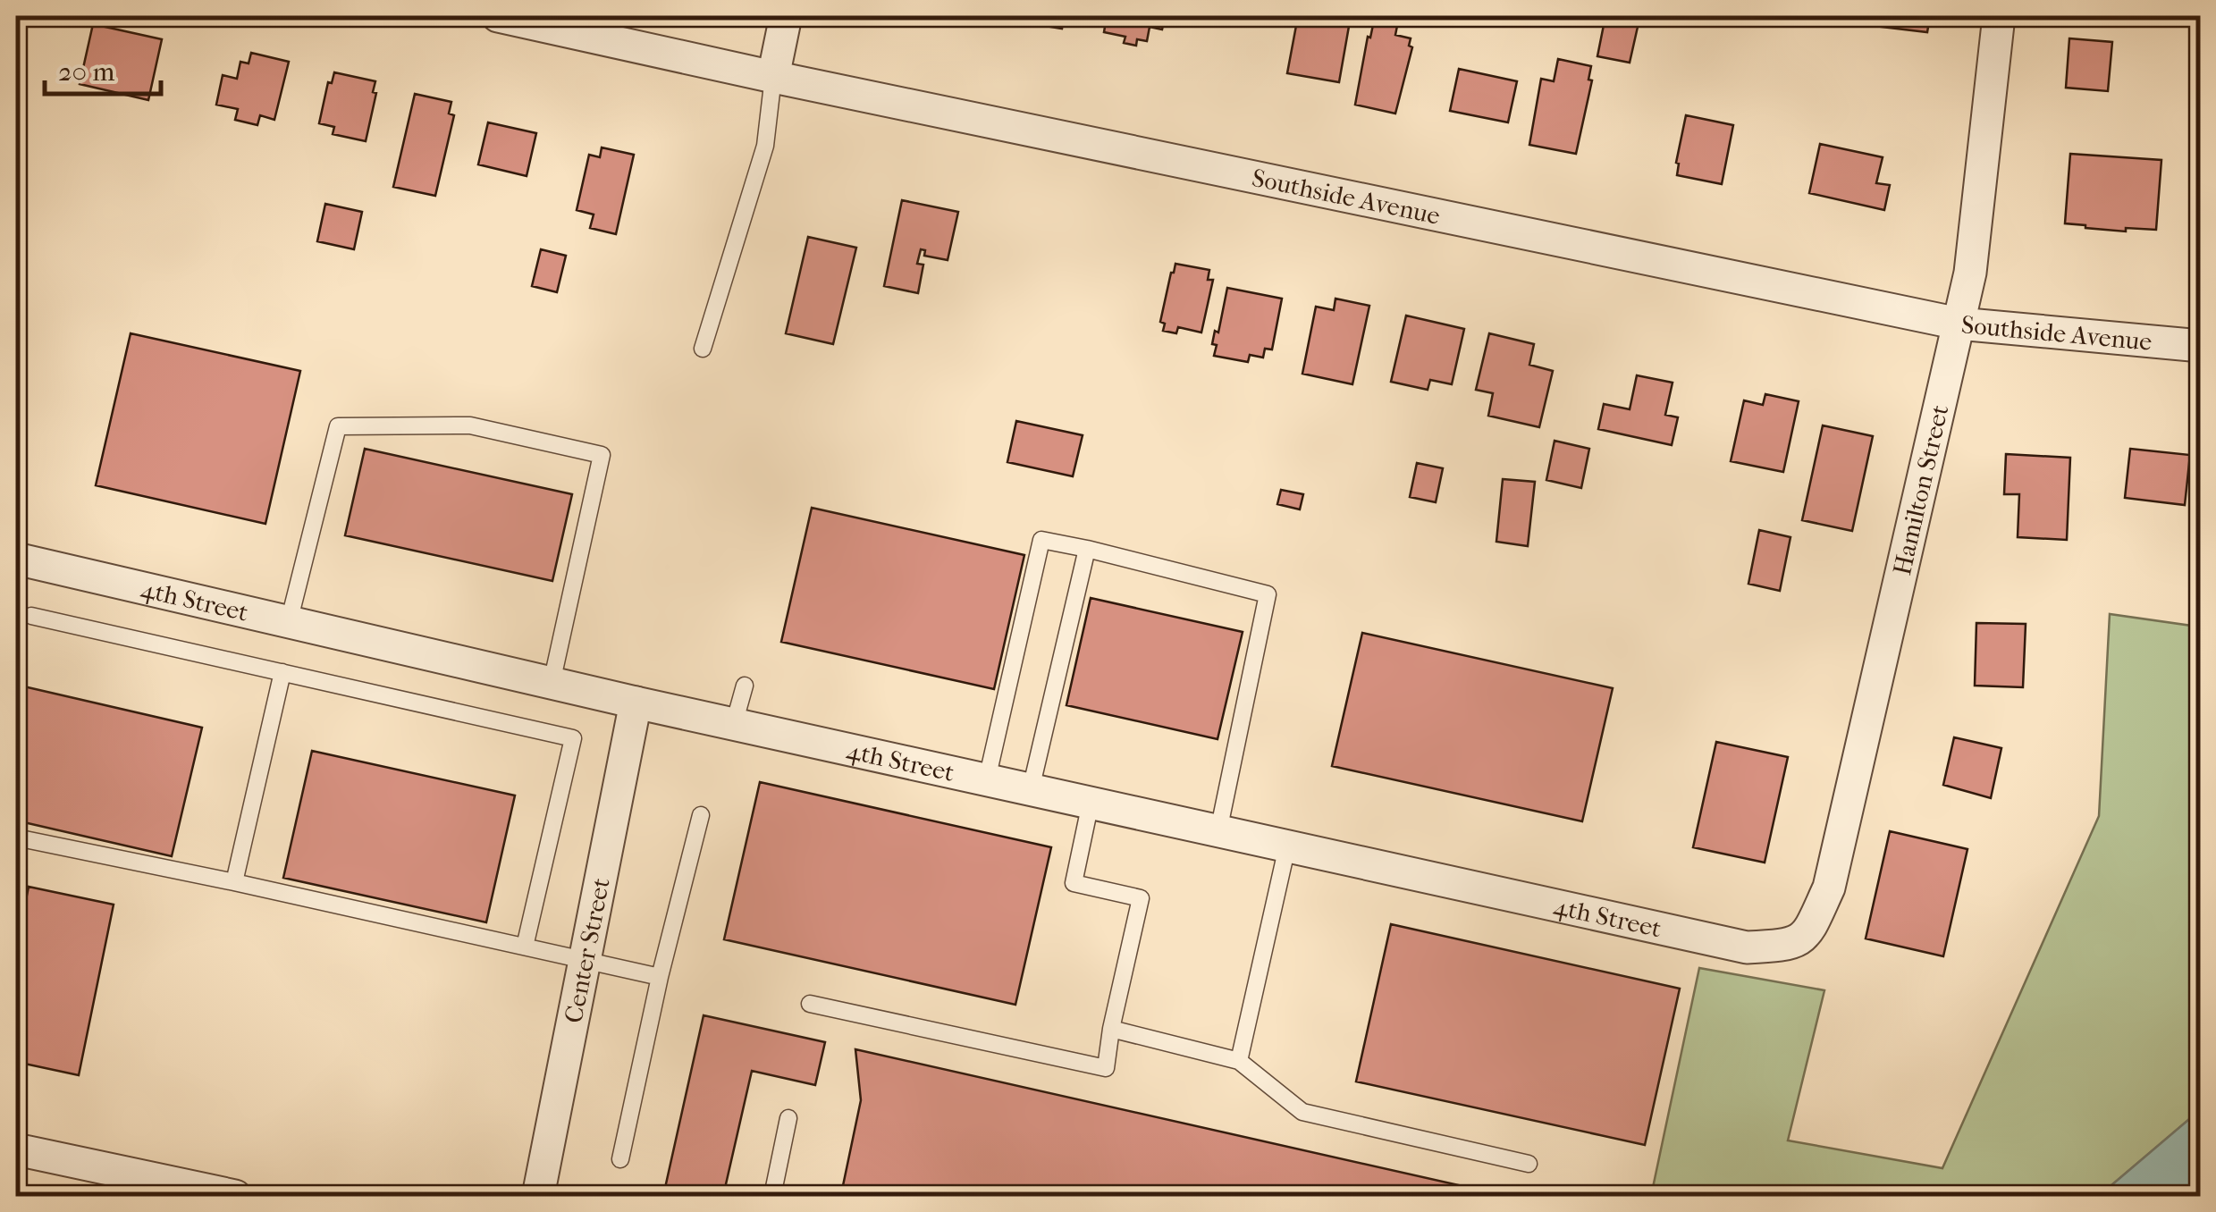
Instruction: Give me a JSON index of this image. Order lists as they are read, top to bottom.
{
  "streets": {
    "street": [
      "Southside Avenue",
      "Hamilton Street",
      "4th Street",
      "Center Street"
    ]
  },
  "crossings": [
    ["Southside Avenue", "Hamilton Street"],
    ["Hamilton Street", "4th Street"],
    ["4th Street", "Center Street"]
  ],
  "scale_bar": "20 m"
}
